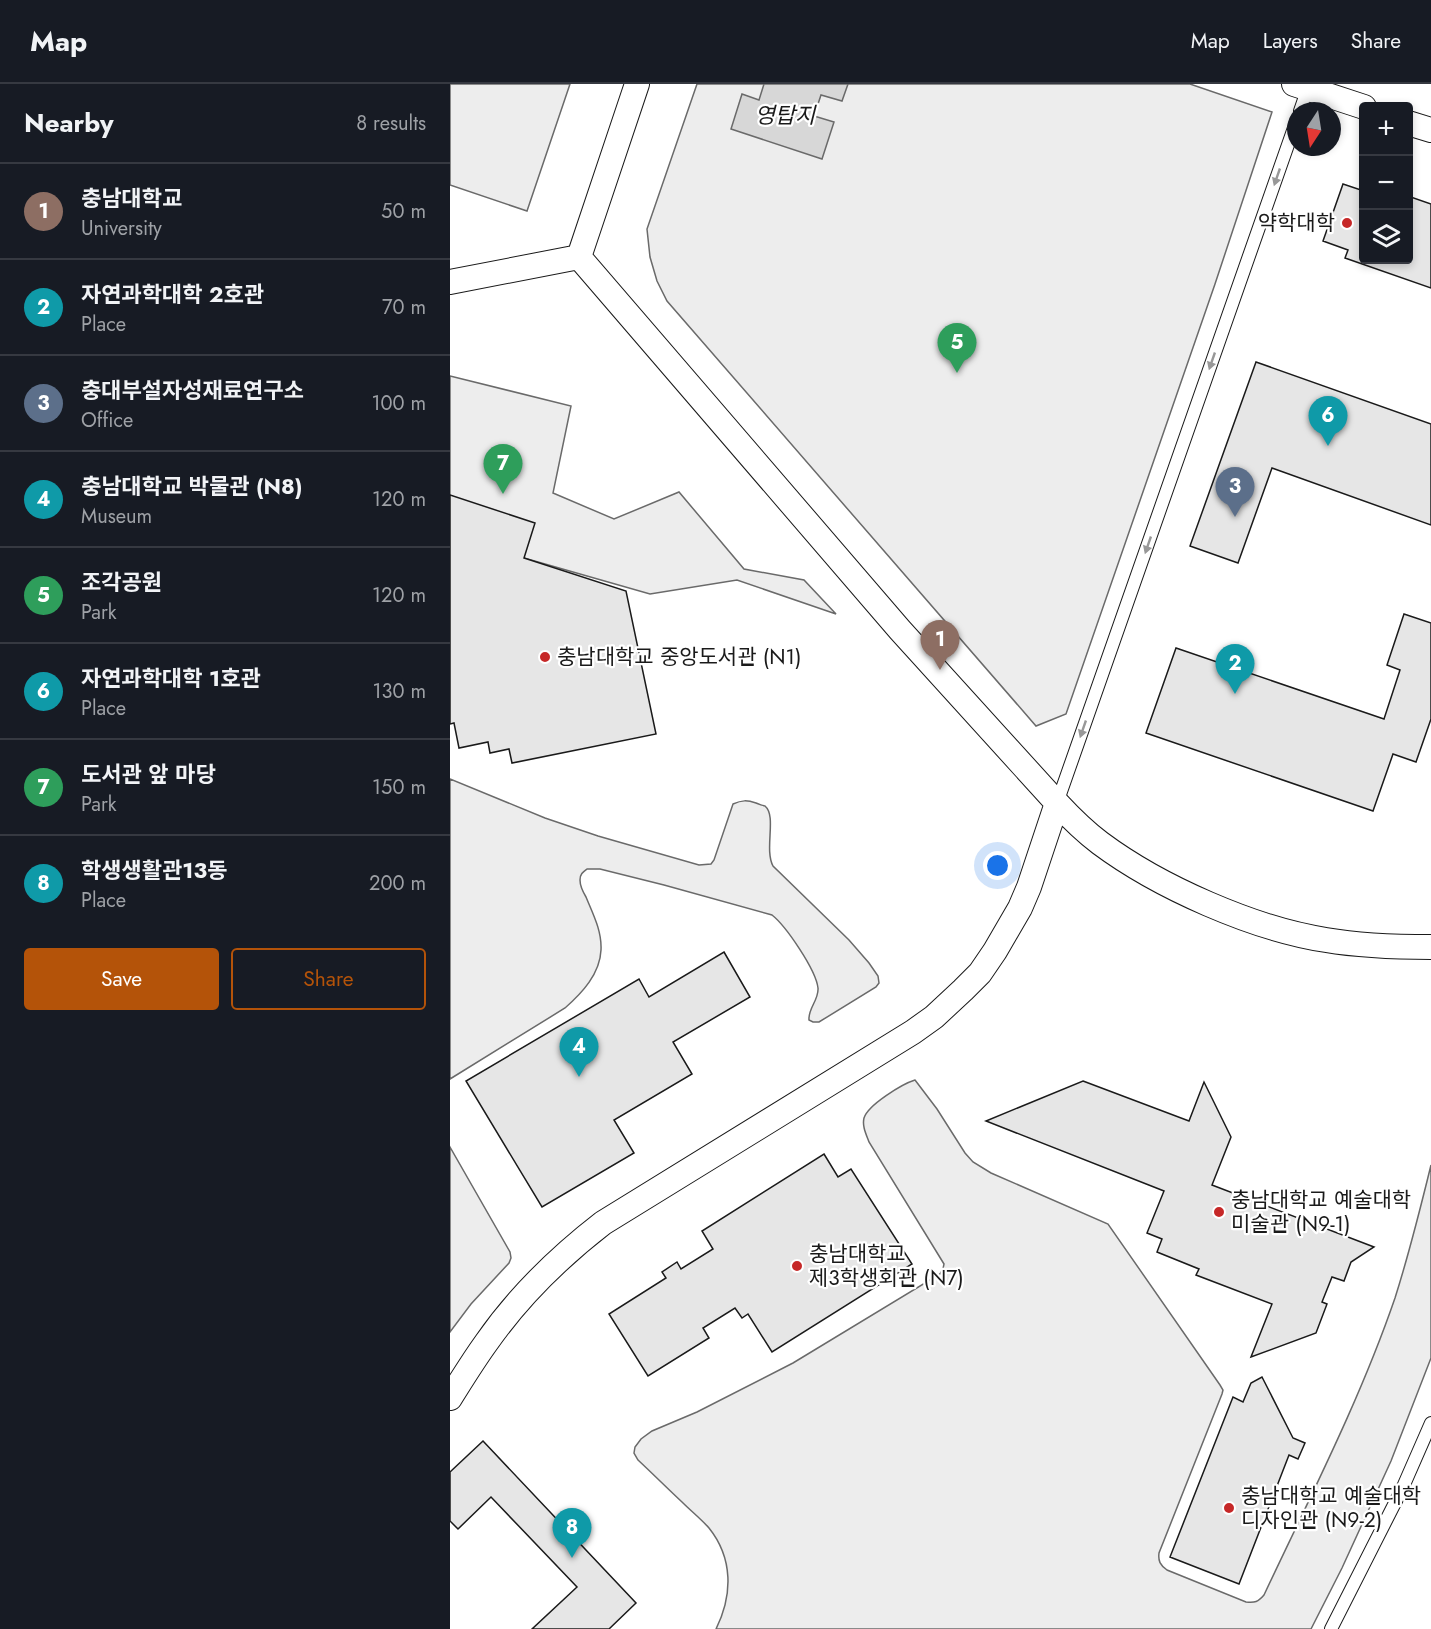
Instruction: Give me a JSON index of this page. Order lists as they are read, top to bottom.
{
  "water": ["영탑지"],
  "places": [
    "약학대학",
    "충남대학교 중앙도서관 (N1)",
    "충남대학교 예술대학 미술관 (N9-1)",
    "충남대학교 제3학생회관 (N7)",
    "충남대학교 예술대학 디자인관 (N9-2)"
  ],
  "north": "bottom",
  "page": {
    "header": "Map",
    "nav": ["Map", "Layers", "Share"],
    "heading": ["Nearby", "8 results"],
    "map_buttons": ["+", "−"],
    "list": [
      {
        "mark": "1",
        "name": "충남대학교",
        "note": "University",
        "value": "50 m"
      },
      {
        "mark": "2",
        "name": "자연과학대학 2호관",
        "note": "Place",
        "value": "70 m"
      },
      {
        "mark": "3",
        "name": "충대부설자성재료연구소",
        "note": "Office",
        "value": "100 m"
      },
      {
        "mark": "4",
        "name": "충남대학교 박물관 (N8)",
        "note": "Museum",
        "value": "120 m"
      },
      {
        "mark": "5",
        "name": "조각공원",
        "note": "Park",
        "value": "120 m"
      },
      {
        "mark": "6",
        "name": "자연과학대학 1호관",
        "note": "Place",
        "value": "130 m"
      },
      {
        "mark": "7",
        "name": "도서관 앞 마당",
        "note": "Park",
        "value": "150 m"
      },
      {
        "mark": "8",
        "name": "학생생활관13동",
        "note": "Place",
        "value": "200 m"
      }
    ],
    "pins": [
      "5",
      "6",
      "7",
      "3",
      "1",
      "2",
      "4",
      "8"
    ],
    "buttons": ["Save", "Share"]
  }
}
